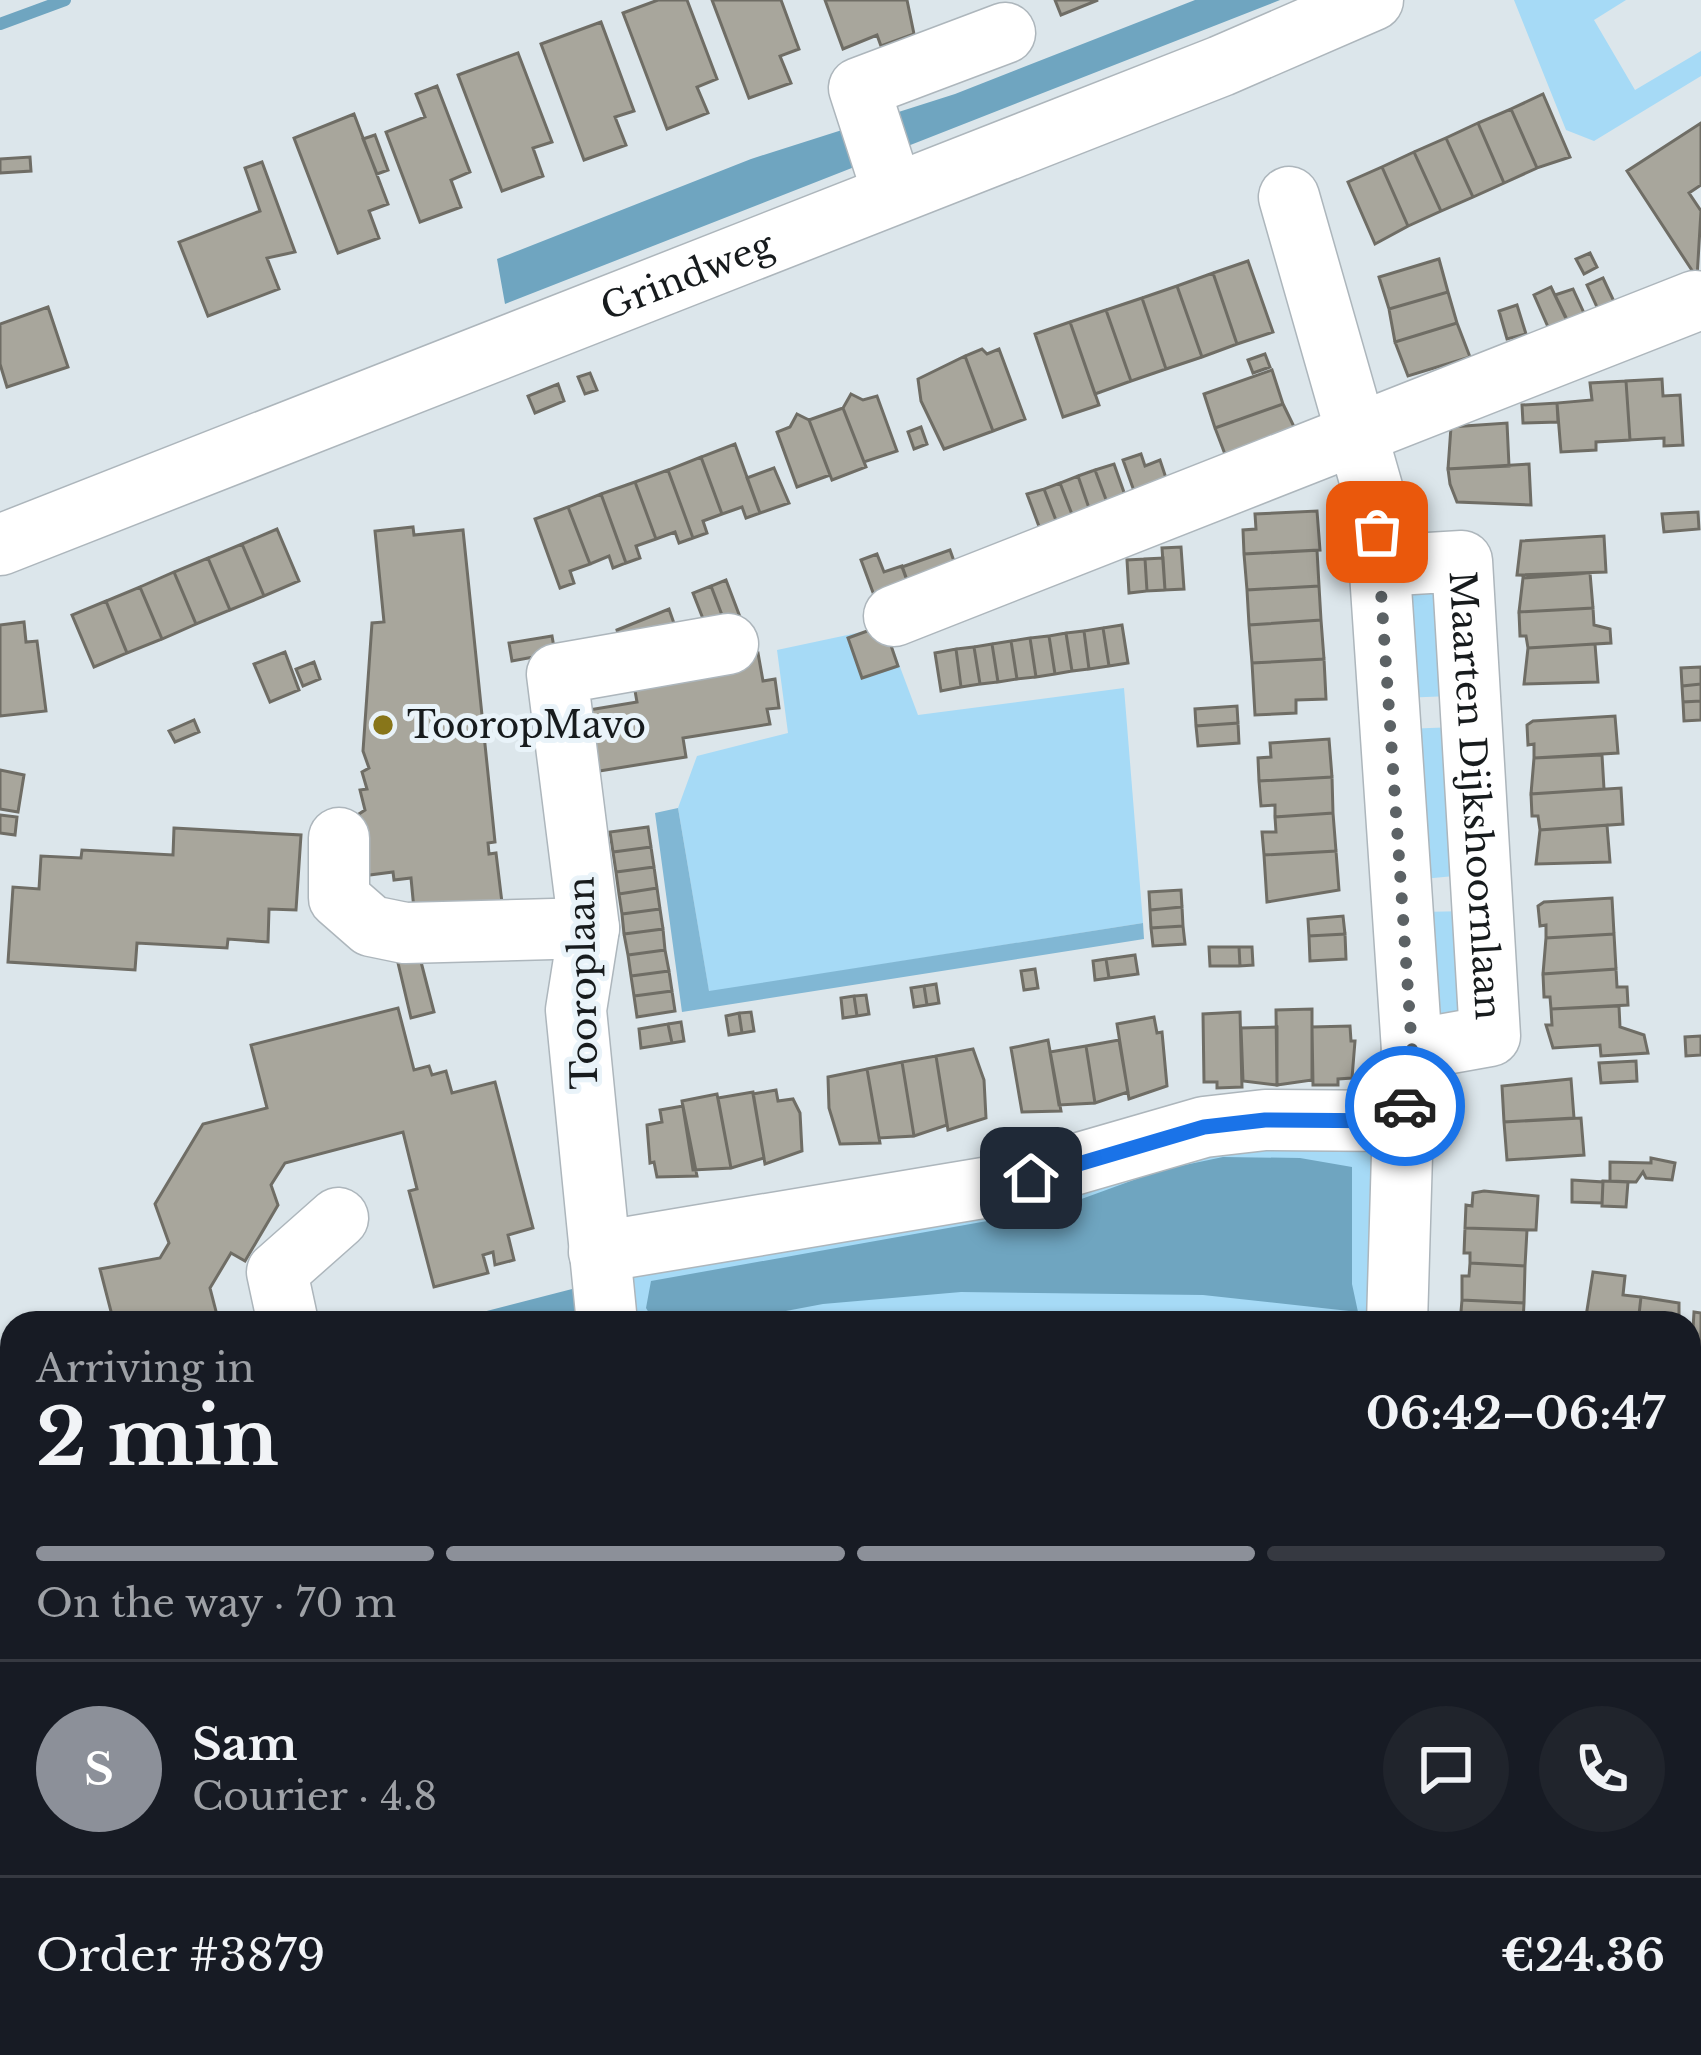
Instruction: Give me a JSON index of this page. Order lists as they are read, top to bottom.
{
  "streets": {
    "street": ["Grindweg", "Maarten Dijkshoornlaan", "Tooroplaan"]
  },
  "places": ["TooropMavo"],
  "page": {
    "heading": ["2 min", "Arriving in", "06:42–06:47"],
    "panel": [
      "Sam",
      "Courier · 4.8",
      "Order #3879",
      "€24.36"
    ],
    "bar": "On the way · 70 m",
    "round": "S"
  }
}
